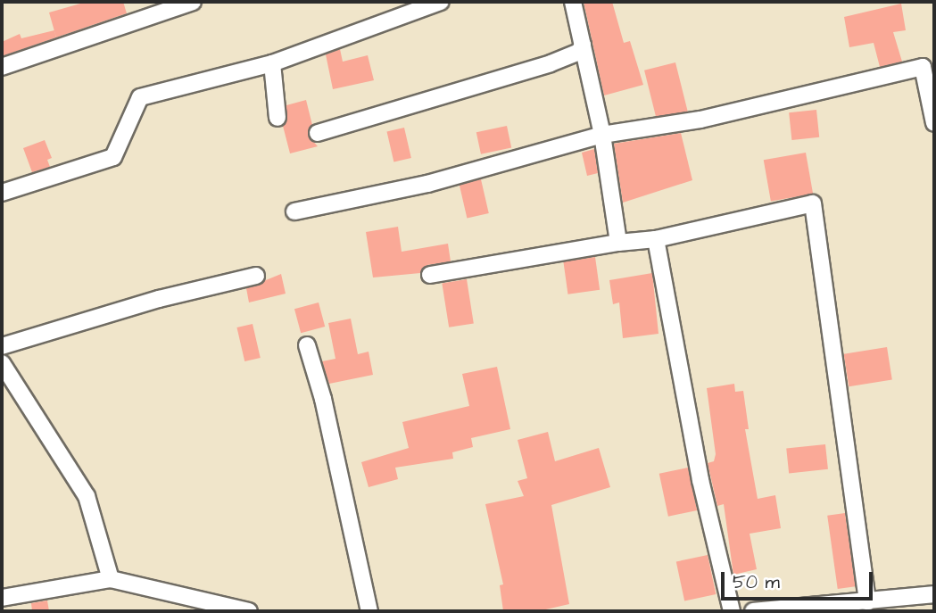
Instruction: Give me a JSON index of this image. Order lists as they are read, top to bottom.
{
  "scale_bar": "50 m"
}
